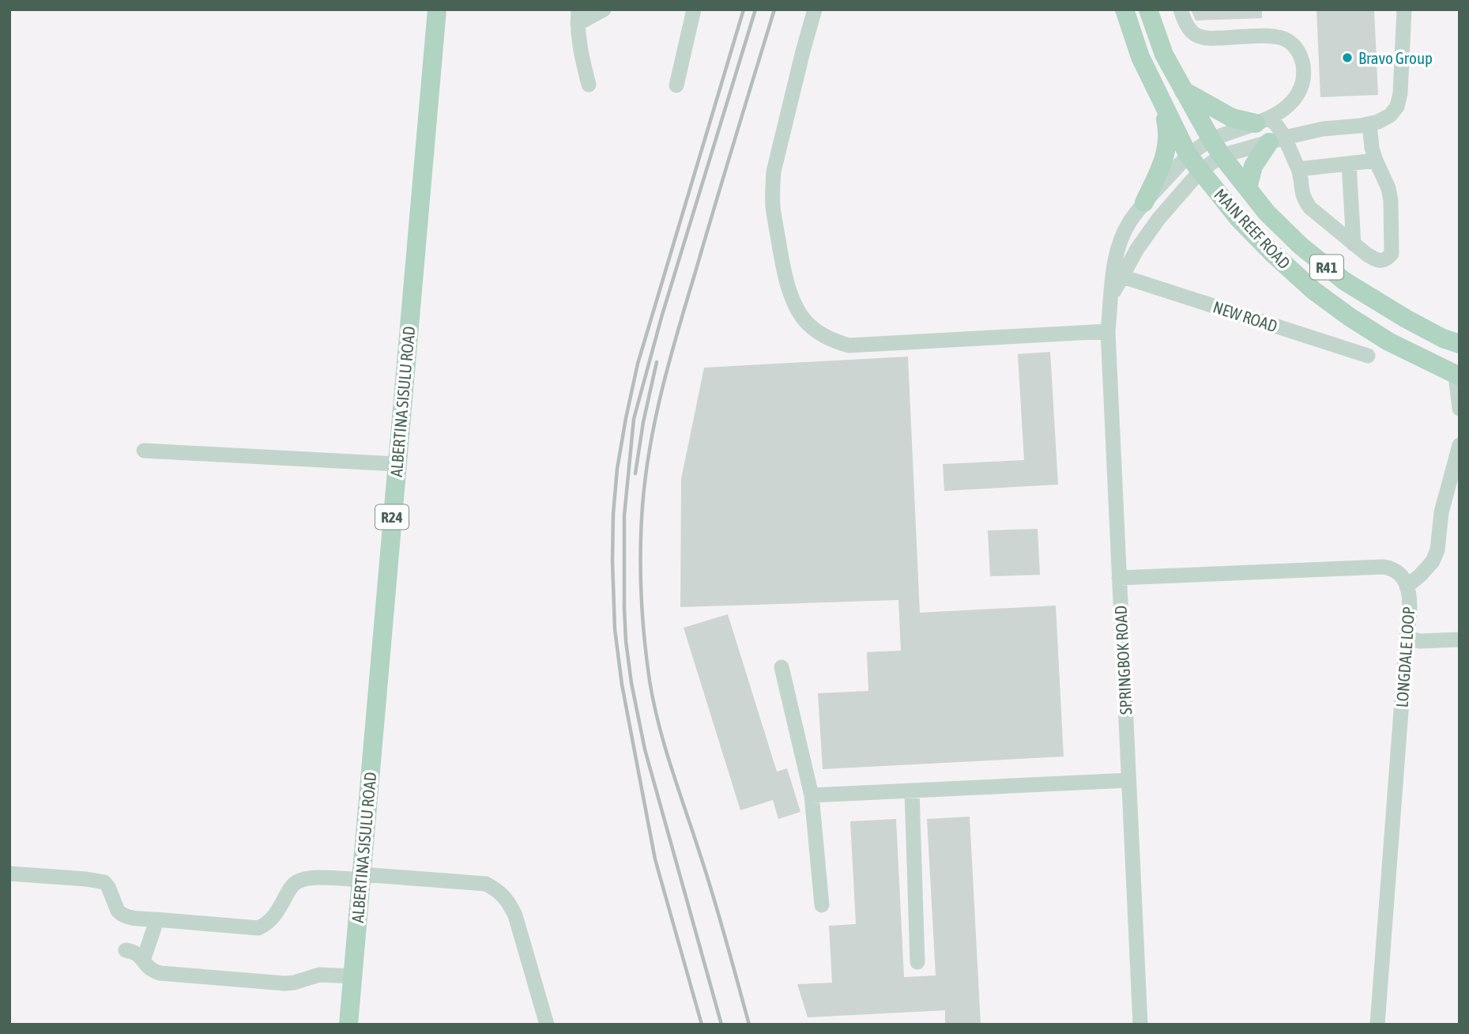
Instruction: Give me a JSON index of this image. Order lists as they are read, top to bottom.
{
  "streets": {
    "main road": [
      "MAIN REEF ROAD",
      "R41",
      "ALBERTINA SISULU ROAD",
      "R24"
    ],
    "street": ["NEW ROAD", "LONGDALE LOOP", "SPRINGBOK ROAD"]
  },
  "crossings": [
    ["MAIN REEF ROAD", "SPRINGBOK ROAD"],
    ["NEW ROAD", "SPRINGBOK ROAD"],
    ["LONGDALE LOOP", "SPRINGBOK ROAD"]
  ],
  "places": ["Bravo Group"]
}
